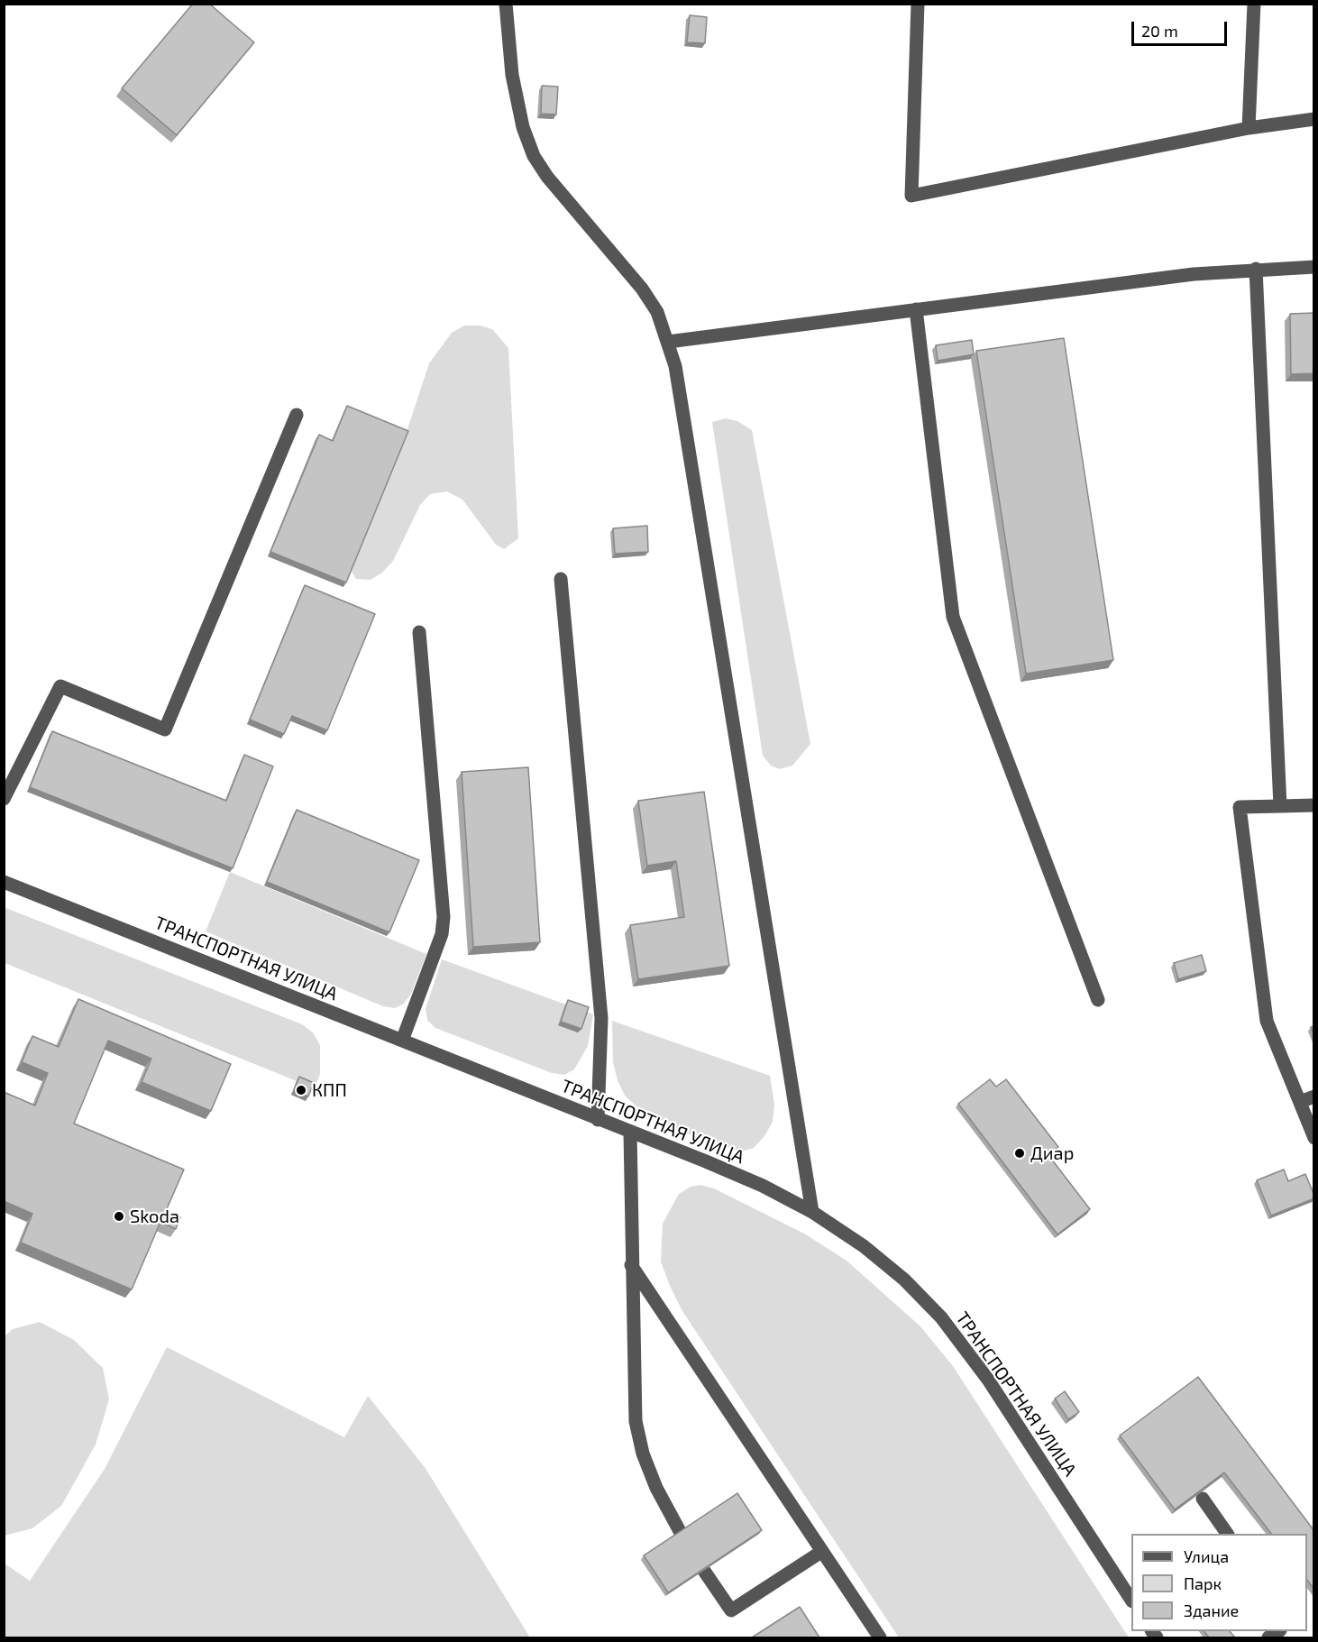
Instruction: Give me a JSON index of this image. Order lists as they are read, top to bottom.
{
  "streets": {
    "street": ["ТРАНСПОРТНАЯ УЛИЦА"]
  },
  "places": ["КПП", "Диар", "Skoda"],
  "legend": ["Улица", "Парк", "Здание"],
  "scale_bar": "20 m"
}
